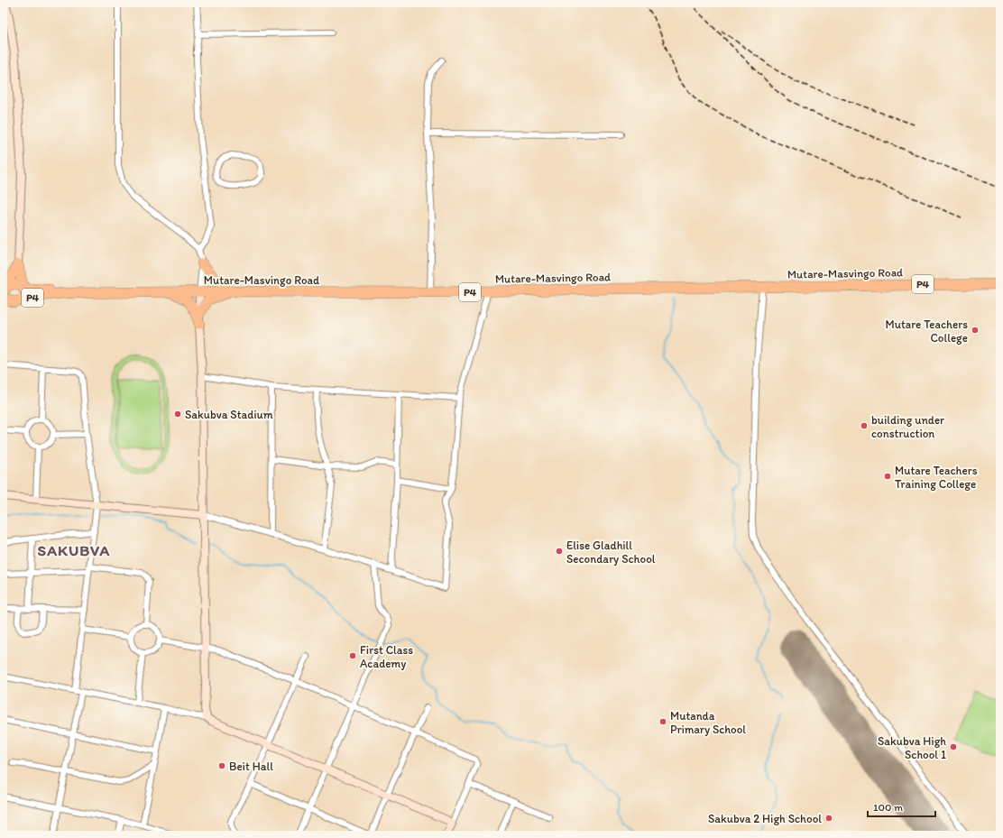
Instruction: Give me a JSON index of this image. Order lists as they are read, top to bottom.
{
  "streets": {
    "highway": ["Mutare-Masvingo Road", "P4"]
  },
  "districts": ["SAKUBVA"],
  "places": [
    "Mutare Teachers College",
    "Sakubva Stadium",
    "building under construction",
    "Mutare Teachers Training College",
    "Elise Gladhill Secondary School",
    "First Class Academy",
    "Mutanda Primary School",
    "Sakubva High School 1",
    "Beit Hall",
    "Sakubva 2 High School"
  ],
  "scale_bar": "100 m"
}
